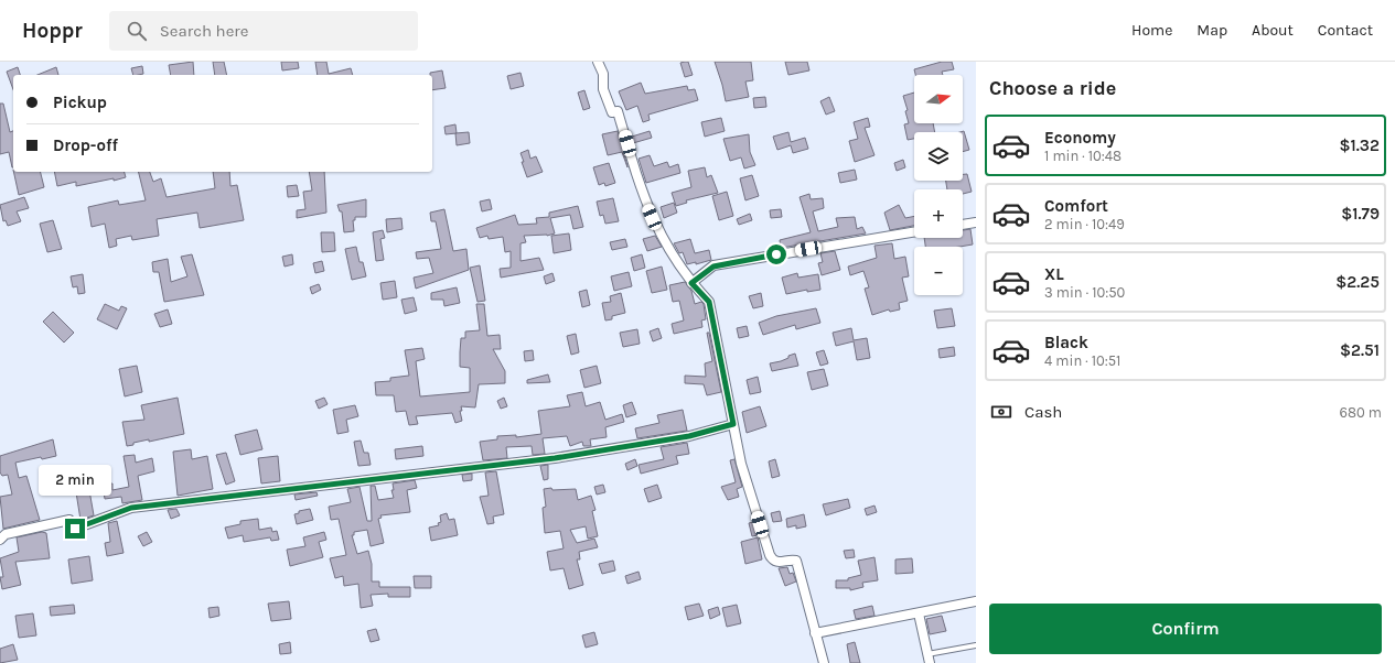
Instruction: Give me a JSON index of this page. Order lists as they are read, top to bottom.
{
  "north": "right",
  "page": {
    "header": "Hoppr",
    "search": "Search here",
    "nav": [
      "Home",
      "Map",
      "About",
      "Contact"
    ],
    "heading": "Choose a ride",
    "map_buttons": ["+", "−"],
    "banner": ["Pickup", "Drop-off"],
    "list": [
      {
        "name": "Economy",
        "note": "1 min · 10:48",
        "value": "$1.32"
      },
      {
        "name": "Comfort",
        "note": "2 min · 10:49",
        "value": "$1.79"
      },
      {
        "name": "XL",
        "note": "3 min · 10:50",
        "value": "$2.25"
      },
      {
        "name": "Black",
        "note": "4 min · 10:51",
        "value": "$2.51"
      }
    ],
    "pay": ["Cash", "680 m"],
    "bubble": "2 min",
    "buttons": "Confirm"
  }
}
